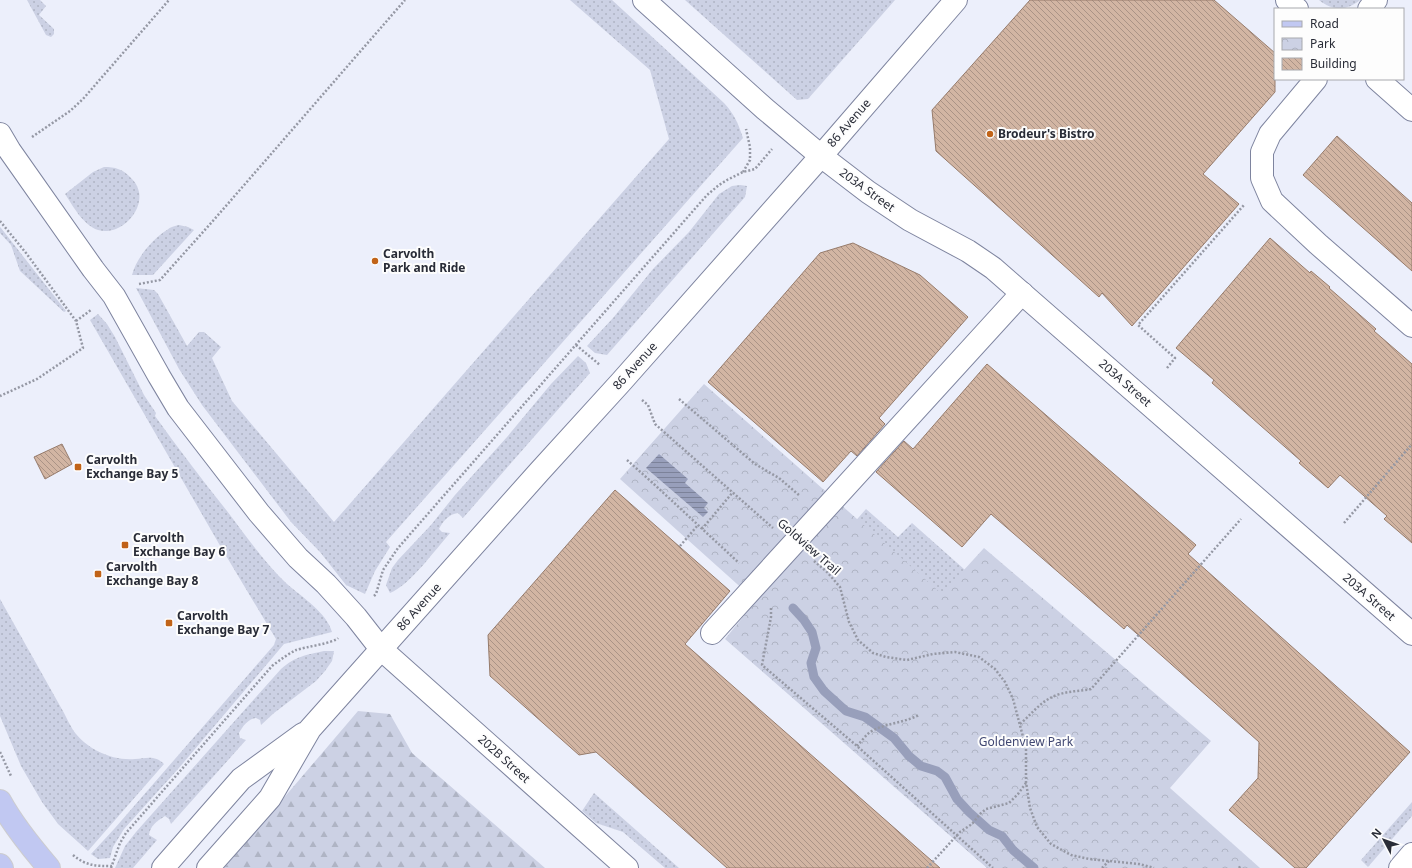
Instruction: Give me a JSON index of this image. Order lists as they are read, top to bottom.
{
  "streets": {
    "street": ["86 Avenue", "203A Street", "202B Street"],
    "path": ["Goldview Trail"]
  },
  "crossings": [
    ["86 Avenue", "203A Street"],
    ["86 Avenue", "202B Street"]
  ],
  "parks": ["Goldenview Park"],
  "places": {
    "other": ["Brodeur's Bistro", "Carvolth Park and Ride"],
    "transit": [
      "Carvolth Exchange Bay 5",
      "Carvolth Exchange Bay 6",
      "Carvolth Exchange Bay 8",
      "Carvolth Exchange Bay 7"
    ]
  },
  "legend": ["Road", "Park", "Building"],
  "north": "top left"
}
